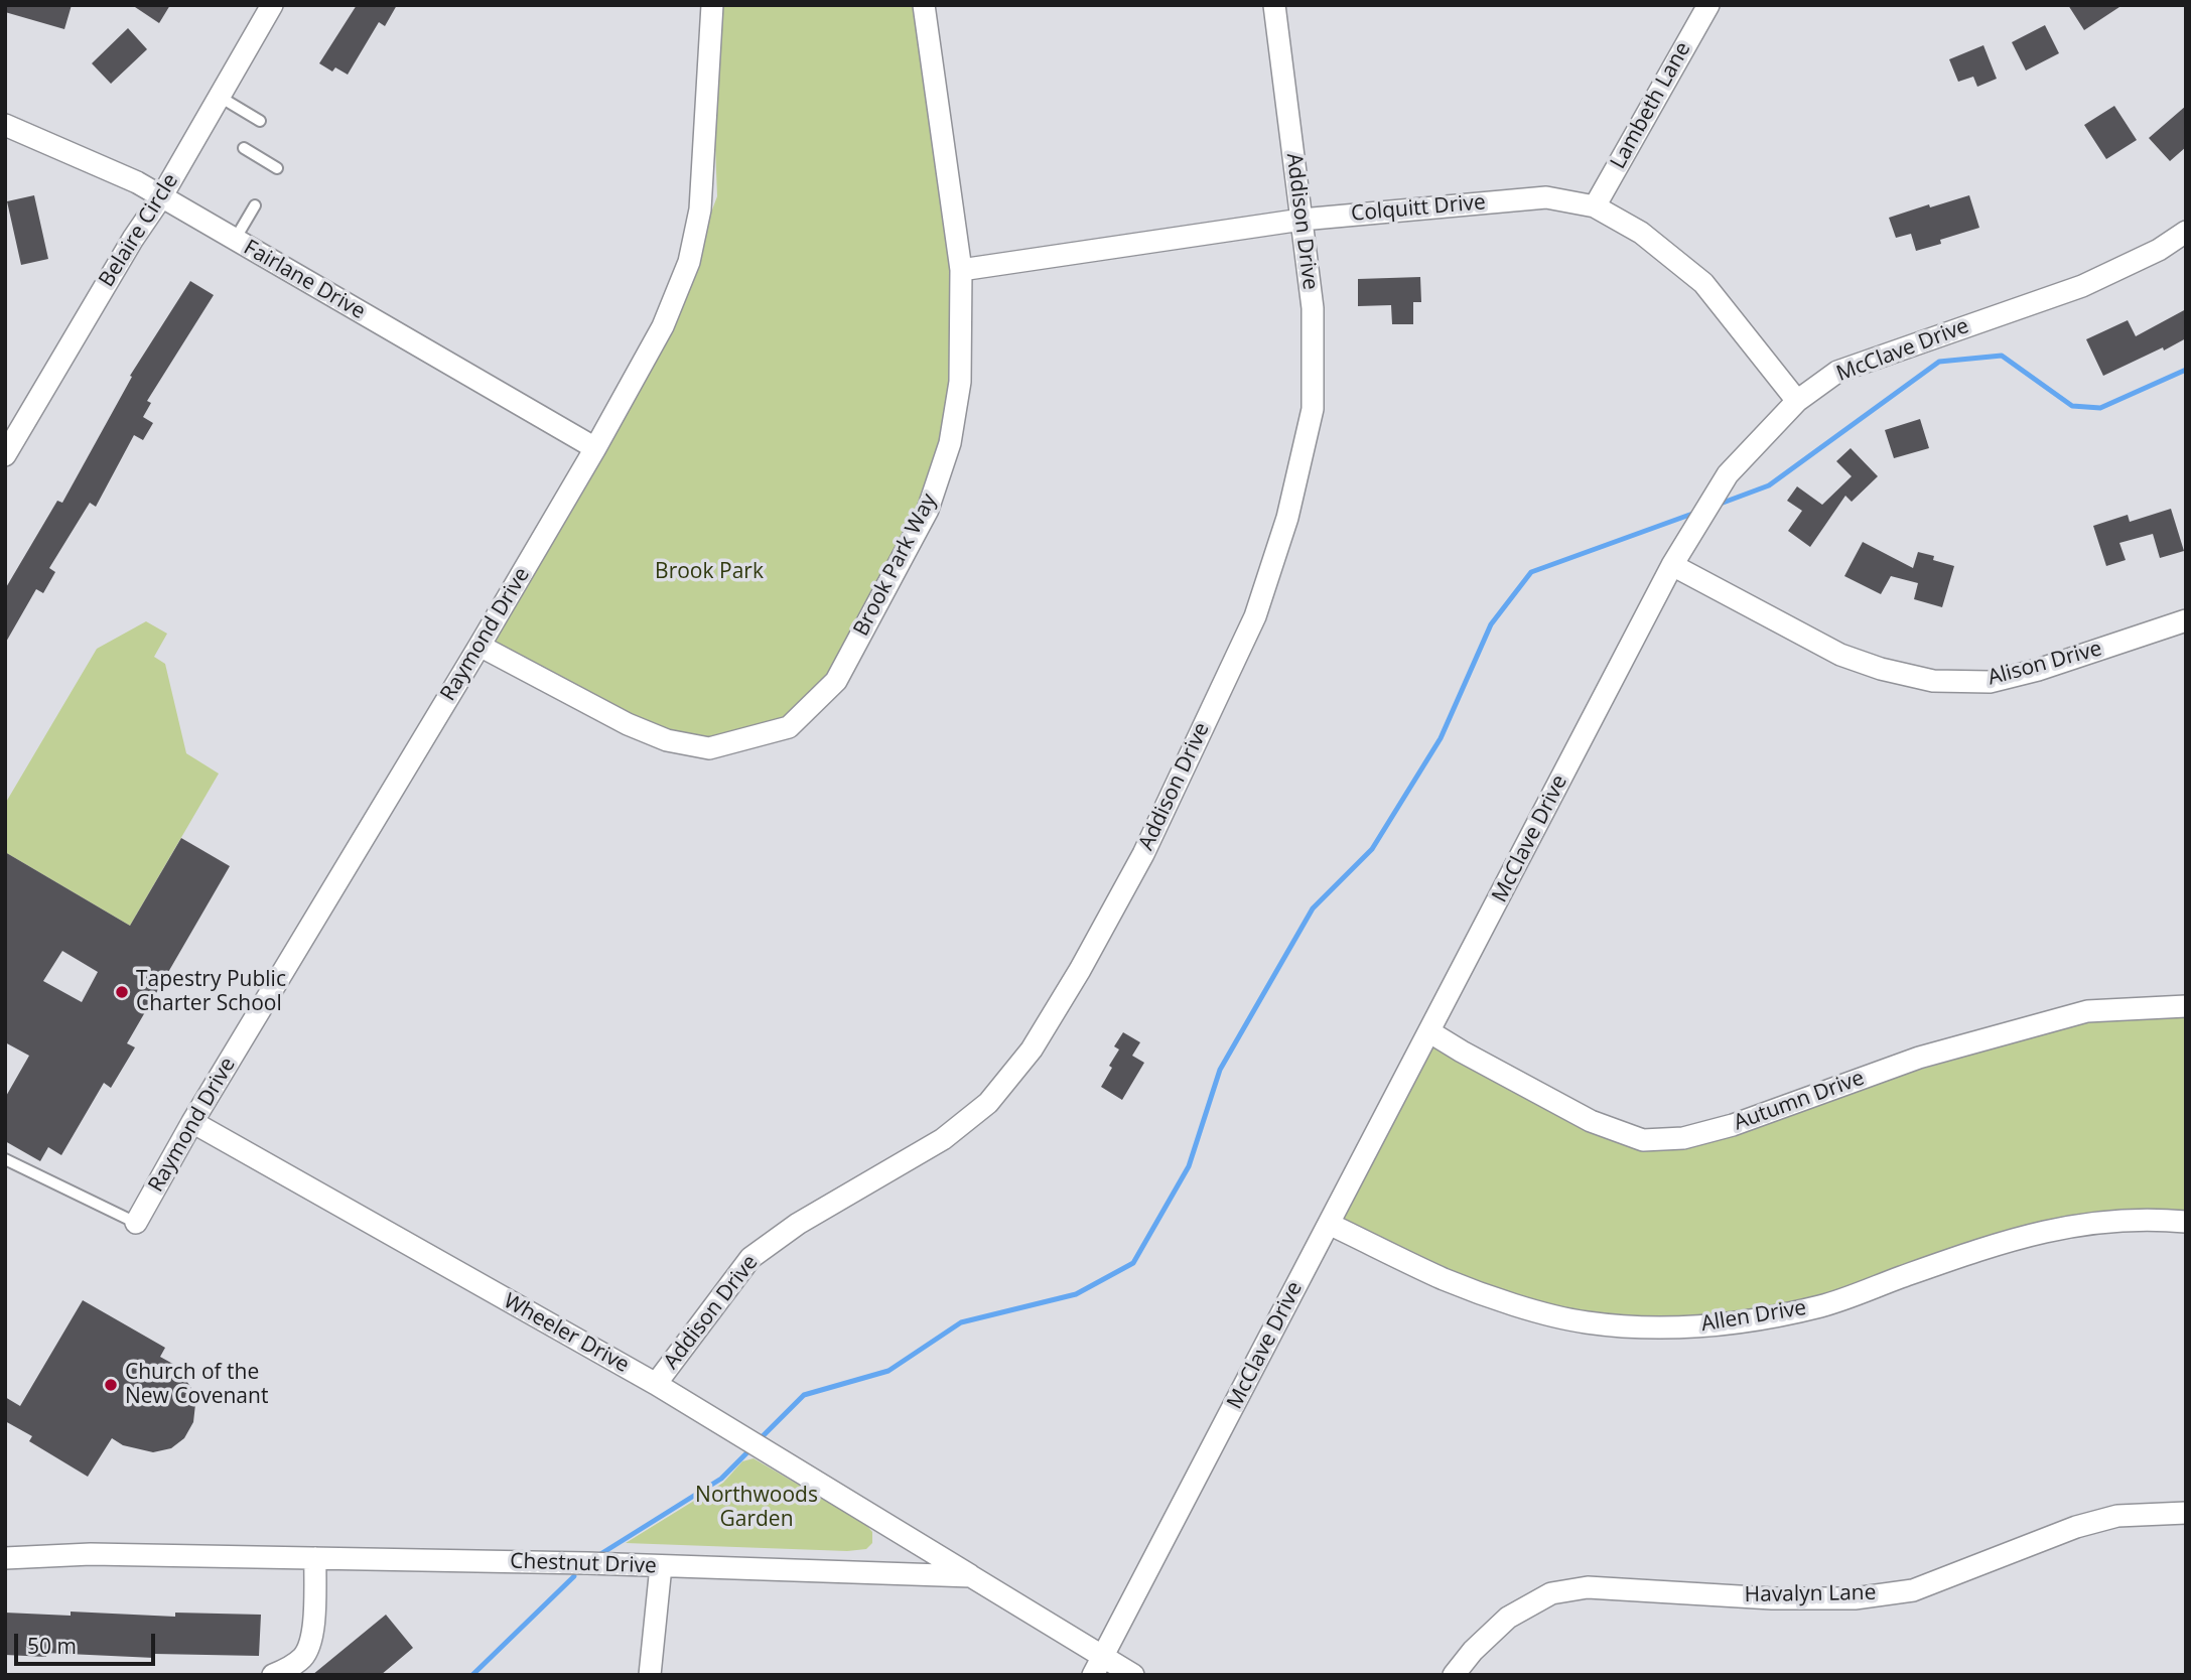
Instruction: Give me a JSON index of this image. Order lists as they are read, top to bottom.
{
  "streets": {
    "street": [
      "Lambeth Lane",
      "Colquitt Drive",
      "Addison Drive",
      "Belaire Circle",
      "Fairlane Drive",
      "McClave Drive",
      "Brook Park Way",
      "Raymond Drive",
      "Alison Drive",
      "Autumn Drive",
      "Allen Drive",
      "Wheeler Drive",
      "Chestnut Drive",
      "Havalyn Lane"
    ]
  },
  "crossings": [
    ["Lambeth Lane", "Colquitt Drive"],
    ["Colquitt Drive", "Addison Drive"],
    ["Colquitt Drive", "McClave Drive"],
    ["Colquitt Drive", "Brook Park Way"],
    ["Addison Drive", "Wheeler Drive"],
    ["Belaire Circle", "Fairlane Drive"],
    ["Fairlane Drive", "Raymond Drive"],
    ["McClave Drive", "Alison Drive"],
    ["McClave Drive", "Autumn Drive"],
    ["McClave Drive", "Allen Drive"],
    ["McClave Drive", "Chestnut Drive"],
    ["Brook Park Way", "Raymond Drive"],
    ["Raymond Drive", "Wheeler Drive"],
    ["Wheeler Drive", "Chestnut Drive"]
  ],
  "parks": ["Brook Park", "Northwoods Garden"],
  "places": ["Tapestry Public Charter School", "Church of the New Covenant"],
  "scale_bar": "50 m"
}
